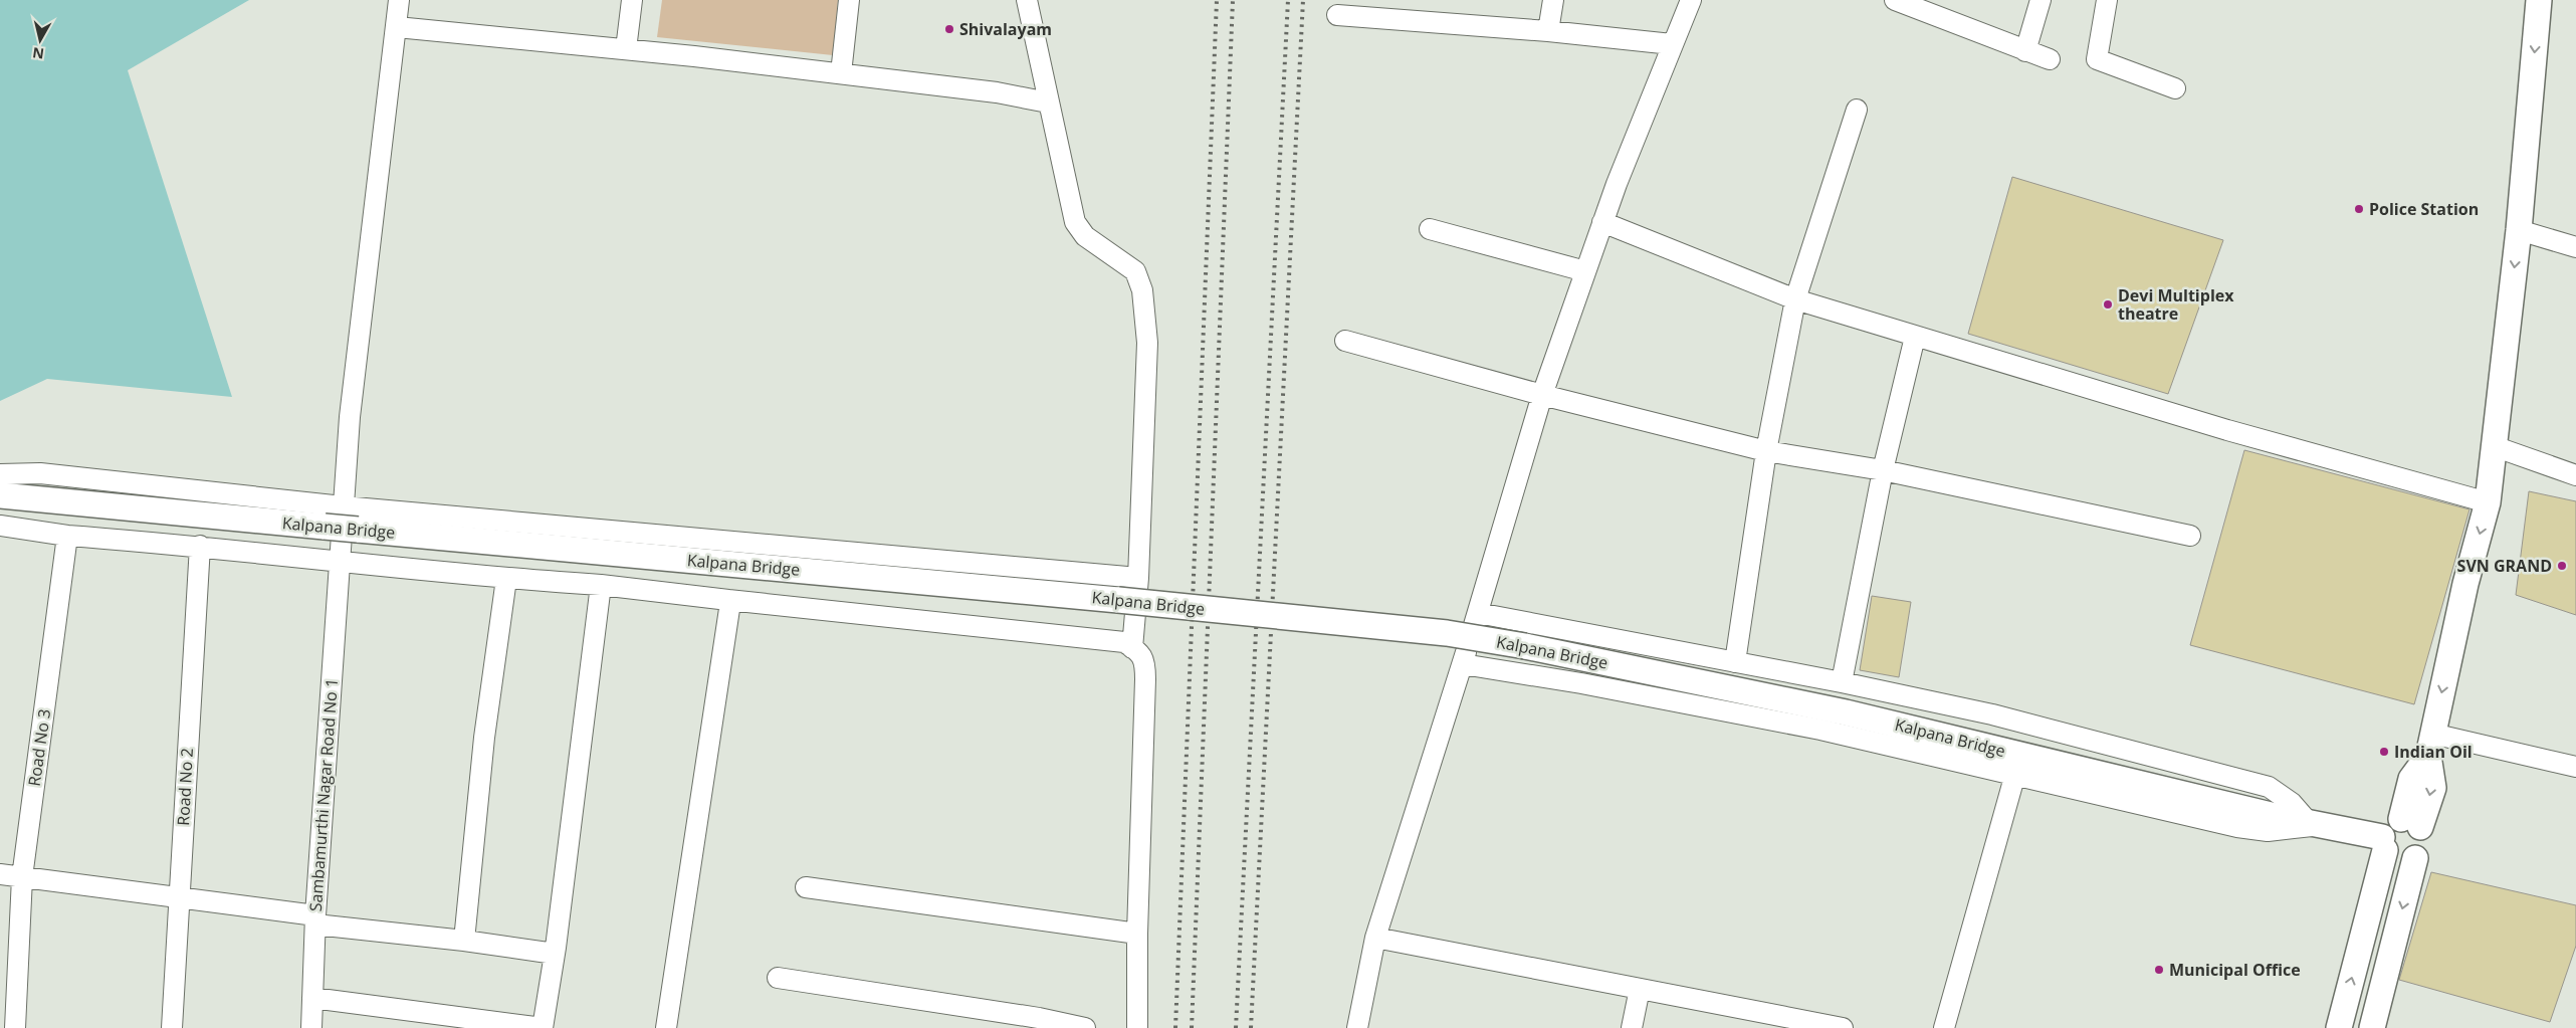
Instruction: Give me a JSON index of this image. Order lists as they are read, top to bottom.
{
  "streets": {
    "main road": ["Kalpana Bridge"],
    "street": ["Road No 3", "Road No 2", "Sambamurthi Nagar Road No 1"]
  },
  "places": [
    "Shivalayam",
    "Police Station",
    "Devi Multiplex theatre",
    "SVN GRAND",
    "Indian Oil",
    "Municipal Office"
  ],
  "north": "bottom"
}
